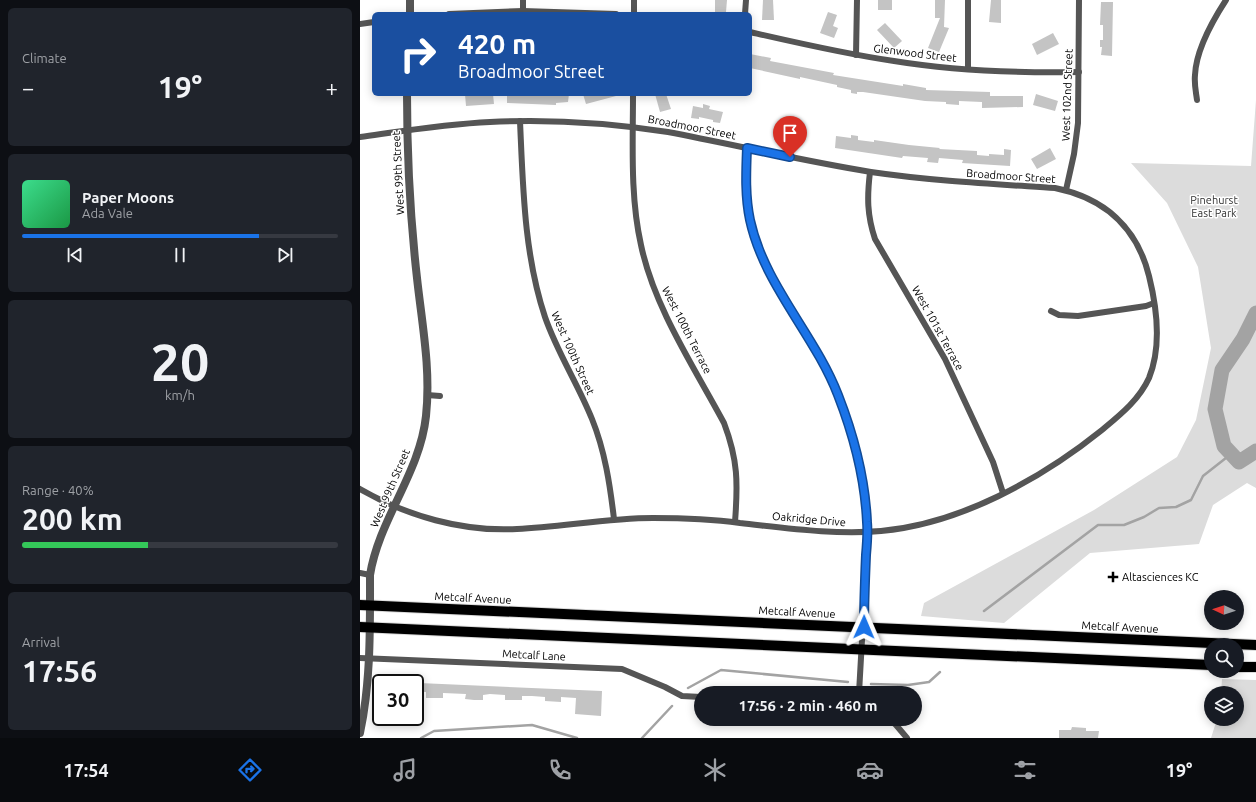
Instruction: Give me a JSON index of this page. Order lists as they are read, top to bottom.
{
  "streets": {
    "main road": ["Metcalf Avenue"],
    "street": [
      "Glenwood Street",
      "West 102nd Street",
      "Broadmoor Street",
      "West 99th Street",
      "West 101st Terrace",
      "West 100th Terrace",
      "West 100th Street",
      "Oakridge Drive",
      "Metcalf Lane"
    ]
  },
  "crossings": [
    ["Glenwood Street", "West 102nd Street"],
    ["West 102nd Street", "Broadmoor Street"],
    ["Broadmoor Street", "West 99th Street"],
    ["Broadmoor Street", "West 101st Terrace"],
    ["Broadmoor Street", "West 100th Terrace"],
    ["Broadmoor Street", "West 100th Street"],
    ["Broadmoor Street", "Oakridge Drive"],
    ["West 99th Street", "Oakridge Drive"],
    ["West 99th Street", "Metcalf Avenue"],
    ["West 99th Street", "Metcalf Lane"],
    ["West 101st Terrace", "Oakridge Drive"],
    ["West 100th Terrace", "Oakridge Drive"],
    ["West 100th Street", "Oakridge Drive"]
  ],
  "parks": ["Pinehurst East Park"],
  "places": {
    "health": ["Altasciences KC"]
  },
  "north": "left",
  "page": {
    "tile": [
      "Climate",
      ["20", "km/h"],
      ["Range · 40%", "200 km"],
      ["Arrival", "17:56"]
    ],
    "turn": ["420 m", "Broadmoor Street"],
    "heat": ["−", "19°", "+"],
    "song": ["Paper Moons", "Ada Vale"],
    "limit": "30",
    "trip": "17:56 · 2 min · 460 m",
    "tabs": ["17:54", "19°"]
  }
}
